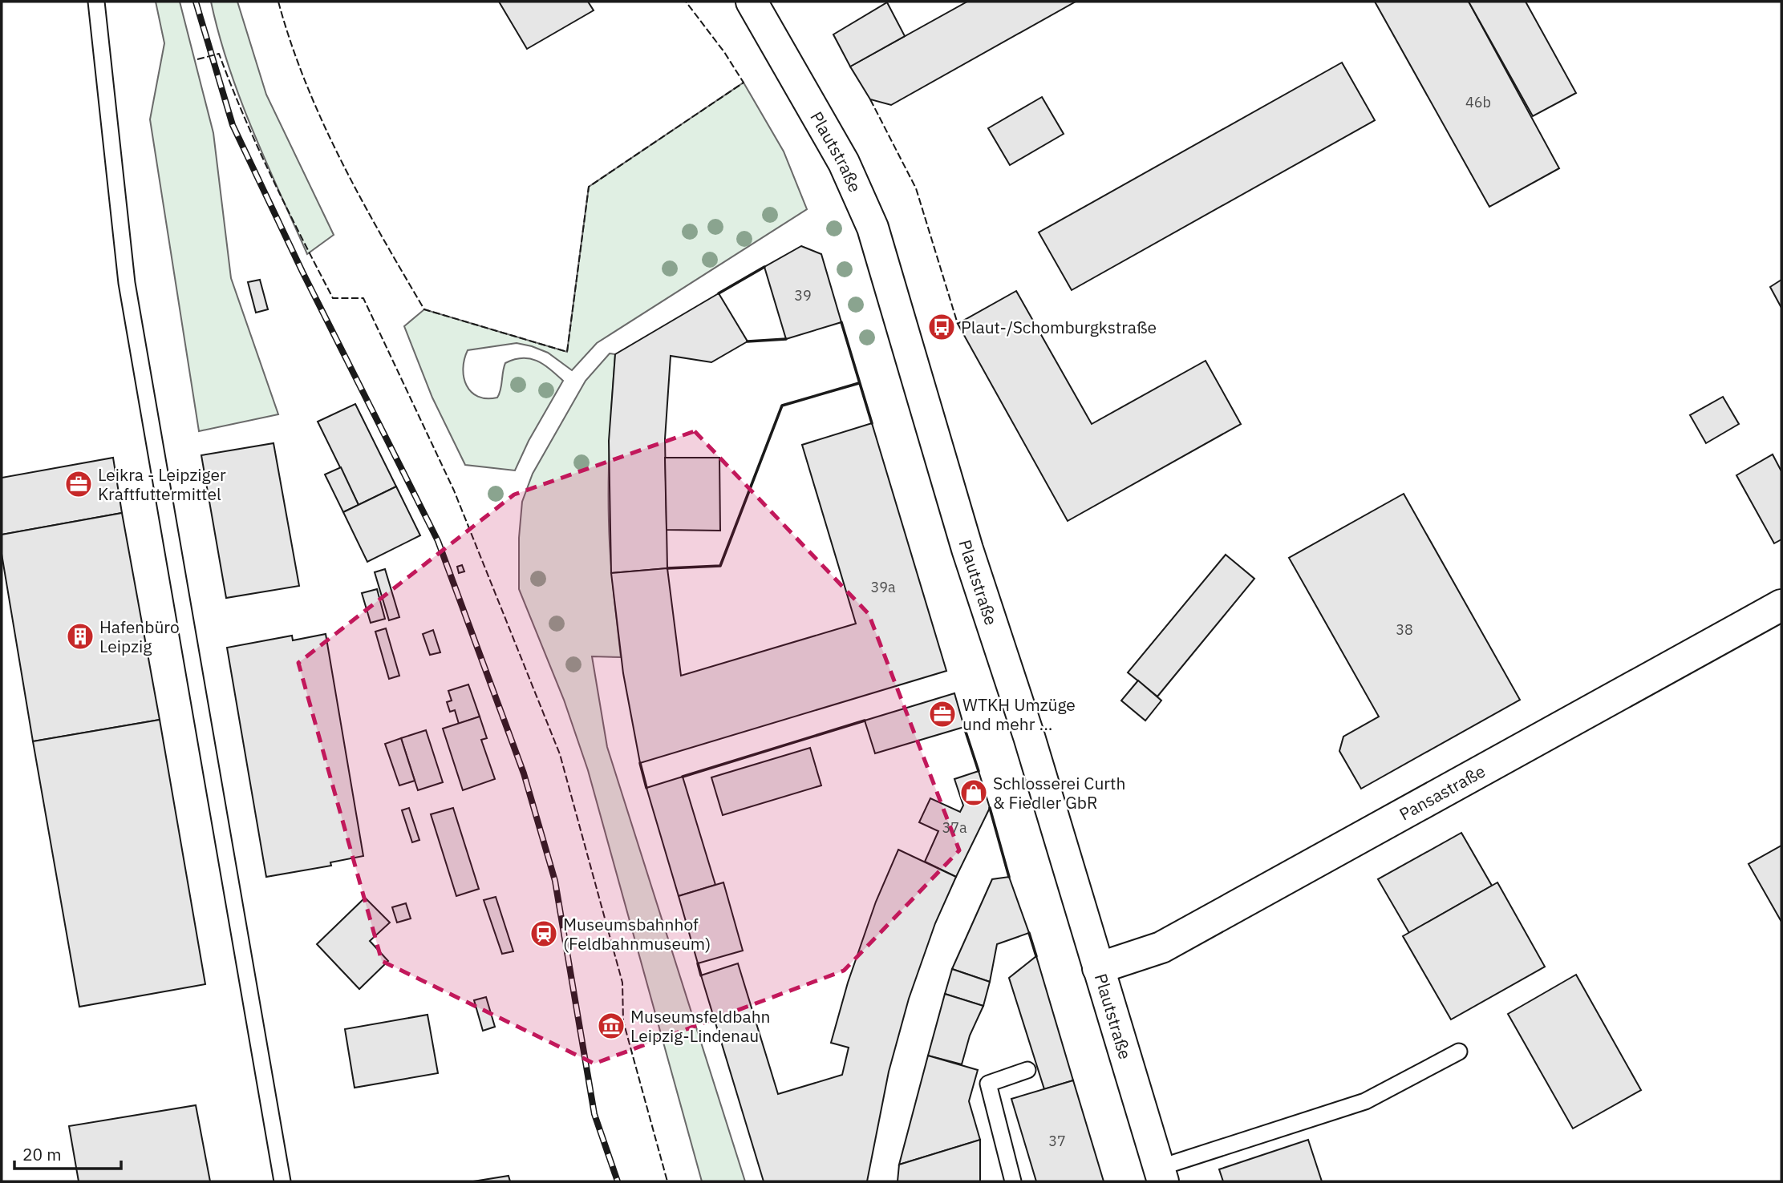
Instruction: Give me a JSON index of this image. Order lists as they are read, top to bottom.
{
  "streets": {
    "main road": ["Plautstraße", "Pansastraße"]
  },
  "crossings": [
    ["Plautstraße", "Pansastraße"]
  ],
  "places": {
    "bus stop": ["Plaut-/Schomburgkstraße"],
    "office": ["Leikra - Leipziger Kraftfuttermittel", "WTKH Umzüge und mehr ..."],
    "building": ["Hafenbüro Leipzig"],
    "shop": ["Schlosserei Curth & Fiedler GbR"],
    "station": ["Museumsbahnhof (Feldbahnmuseum)"],
    "museum": ["Museumsfeldbahn Leipzig-Lindenau"]
  },
  "house_numbers": [
    "46b",
    "39",
    "39a",
    "38",
    "37a",
    "37"
  ],
  "scale_bar": "20 m"
}
